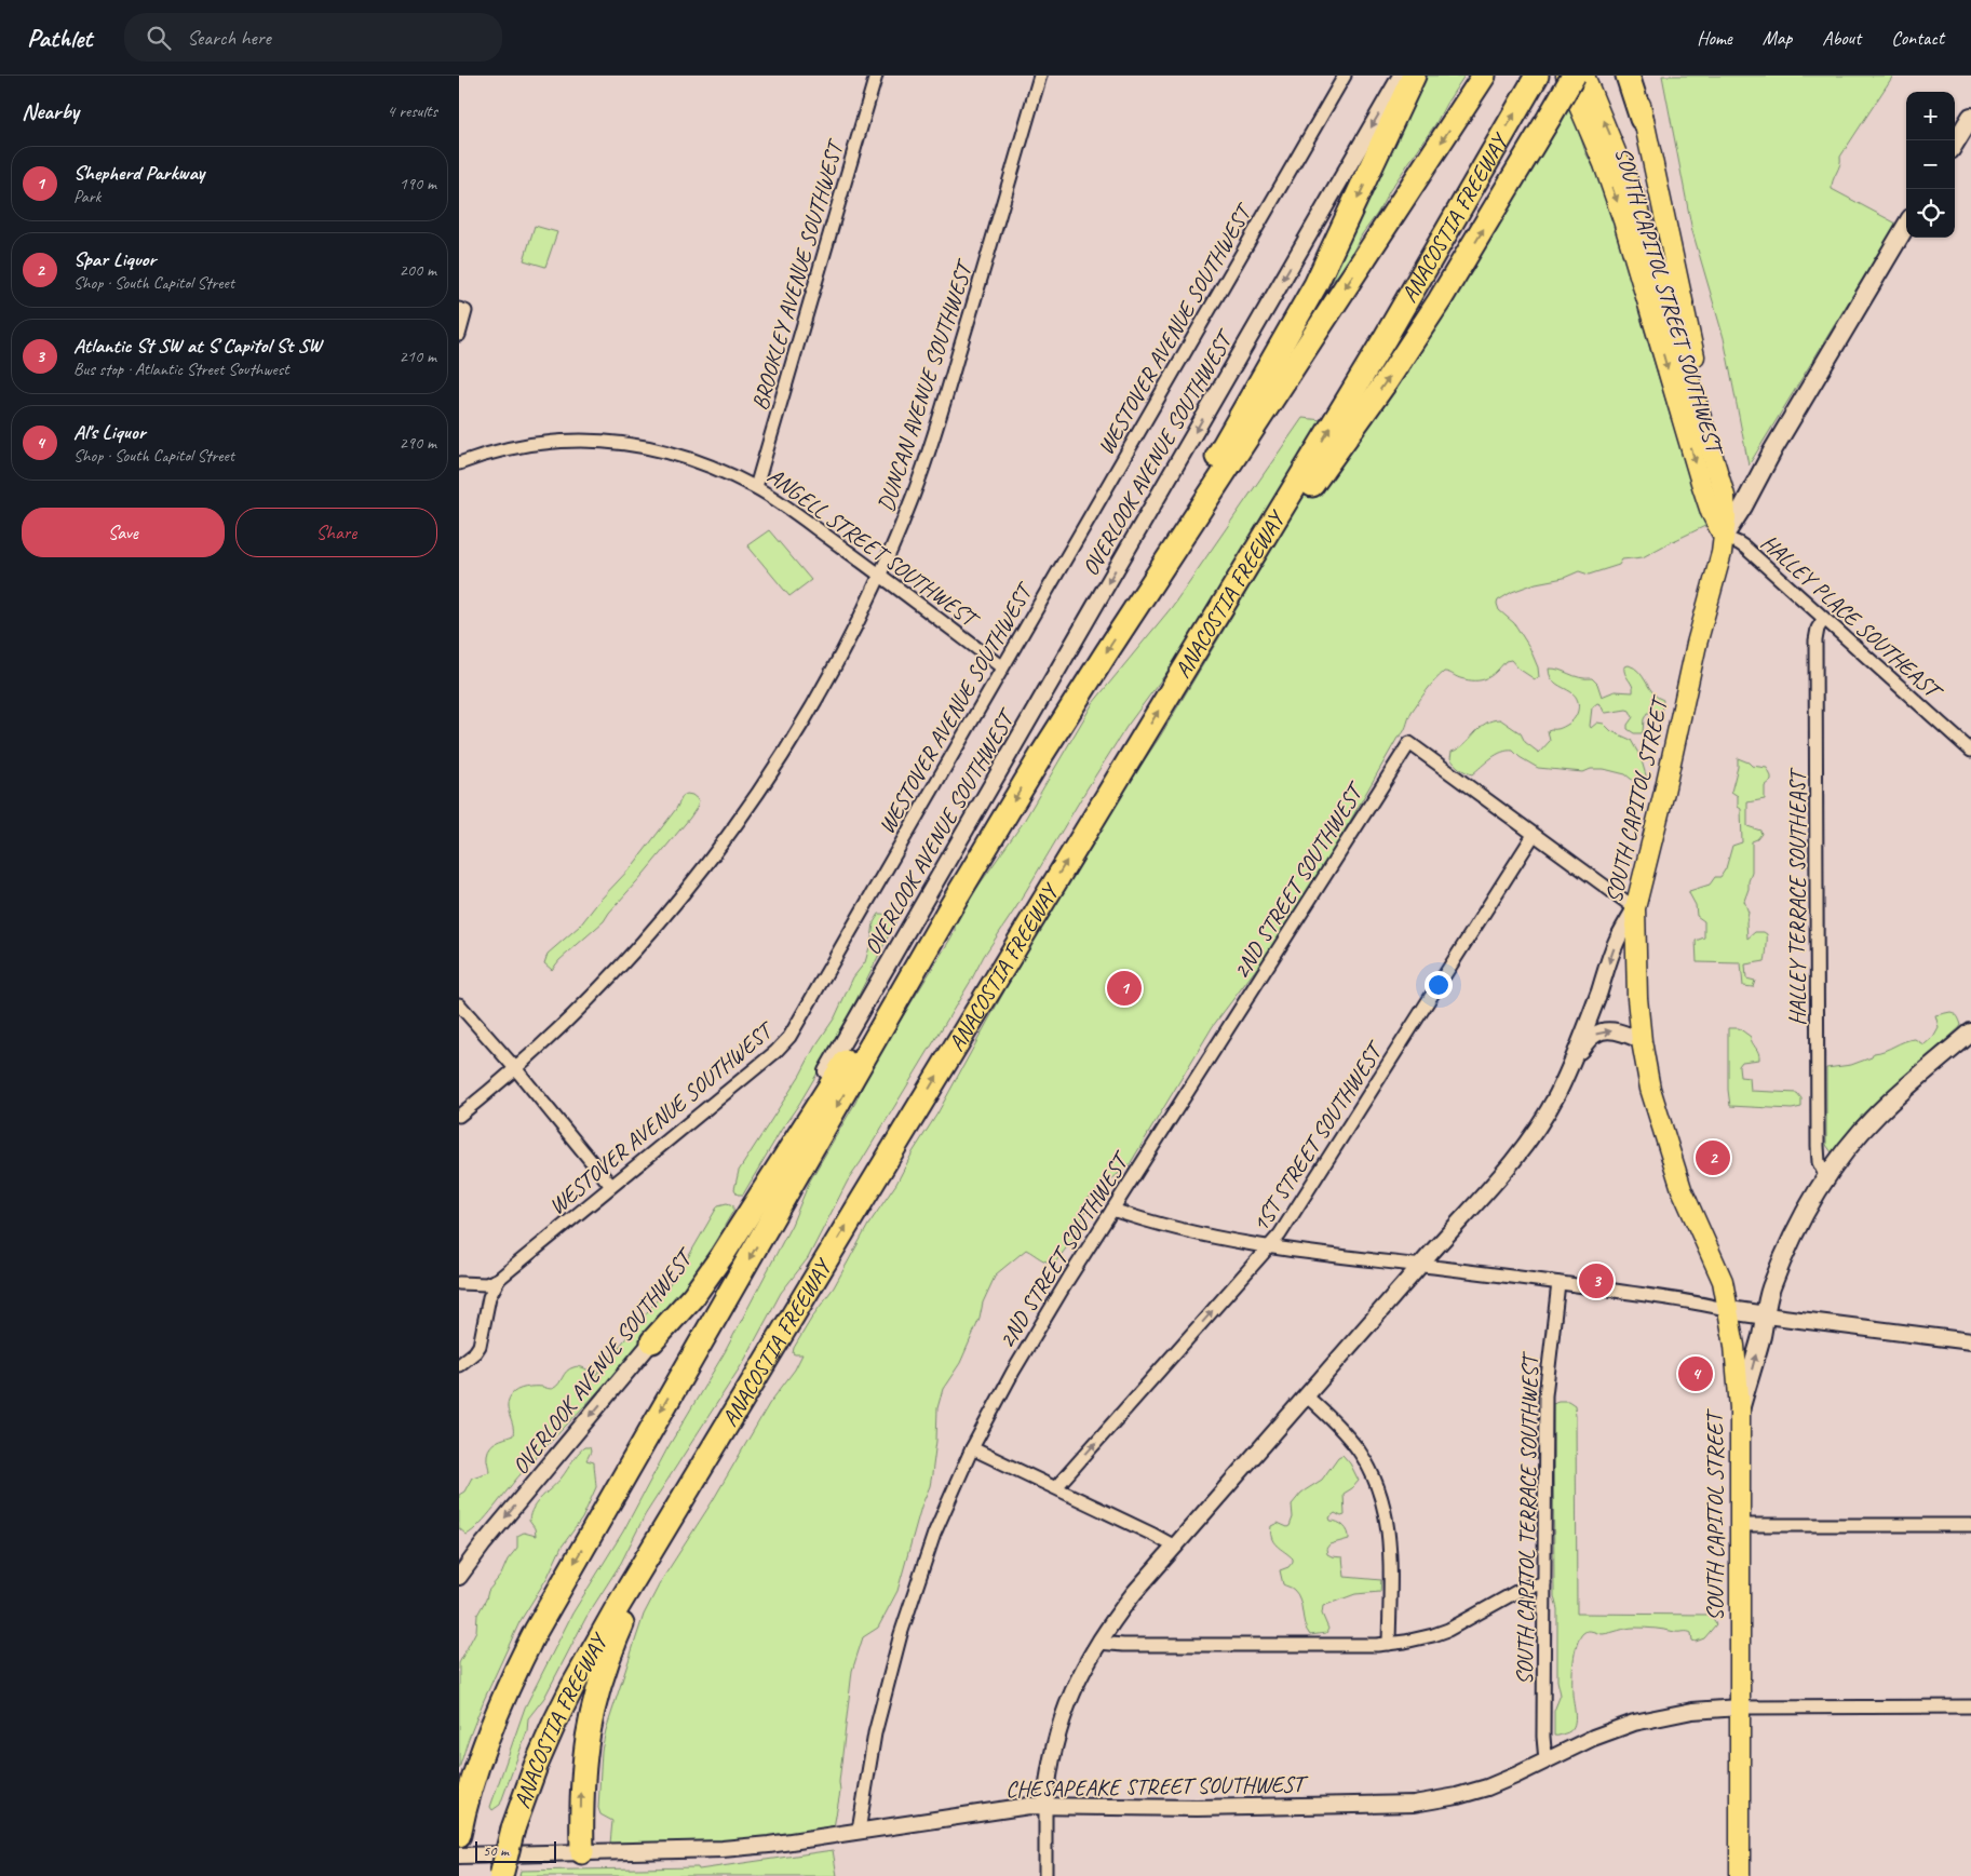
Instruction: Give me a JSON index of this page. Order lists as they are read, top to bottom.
{
  "streets": {
    "highway": ["ANACOSTIA FREEWAY"],
    "main road": ["SOUTH CAPITOL STREET SOUTHWEST", "SOUTH CAPITOL STREET"],
    "street": [
      "BROOKLEY AVENUE SOUTHWEST",
      "WESTOVER AVENUE SOUTHWEST",
      "DUNCAN AVENUE SOUTHWEST",
      "OVERLOOK AVENUE SOUTHWEST",
      "ANGELL STREET SOUTHWEST",
      "HALLEY PLACE SOUTHEAST",
      "2ND STREET SOUTHWEST",
      "HALLEY TERRACE SOUTHEAST",
      "1ST STREET SOUTHWEST",
      "SOUTH CAPITOL TERRACE SOUTHWEST",
      "CHESAPEAKE STREET SOUTHWEST"
    ]
  },
  "crossings": [
    ["BROOKLEY AVENUE SOUTHWEST", "ANGELL STREET SOUTHWEST"],
    ["SOUTH CAPITOL STREET SOUTHWEST", "HALLEY PLACE SOUTHEAST"],
    ["SOUTH CAPITOL STREET SOUTHWEST", "SOUTH CAPITOL STREET"],
    ["WESTOVER AVENUE SOUTHWEST", "ANGELL STREET SOUTHWEST"],
    ["DUNCAN AVENUE SOUTHWEST", "ANGELL STREET SOUTHWEST"],
    ["HALLEY PLACE SOUTHEAST", "SOUTH CAPITOL STREET"],
    ["HALLEY PLACE SOUTHEAST", "HALLEY TERRACE SOUTHEAST"],
    ["SOUTH CAPITOL STREET", "CHESAPEAKE STREET SOUTHWEST"],
    ["2ND STREET SOUTHWEST", "1ST STREET SOUTHWEST"],
    ["2ND STREET SOUTHWEST", "CHESAPEAKE STREET SOUTHWEST"],
    ["SOUTH CAPITOL TERRACE SOUTHWEST", "CHESAPEAKE STREET SOUTHWEST"]
  ],
  "one_way": ["OVERLOOK AVENUE SOUTHWEST", "1ST STREET SOUTHWEST"],
  "scale_bar": "50 m",
  "page": {
    "header": "Pathlet",
    "search": "Search here",
    "nav": [
      "Home",
      "Map",
      "About",
      "Contact"
    ],
    "heading": ["Nearby", "4 results"],
    "map_buttons": ["+", "−"],
    "list": [
      {
        "mark": "1",
        "name": "Shepherd Parkway",
        "note": "Park",
        "value": "190 m"
      },
      {
        "mark": "2",
        "name": "Spar Liquor",
        "note": "Shop · South Capitol Street",
        "value": "200 m"
      },
      {
        "mark": "3",
        "name": "Atlantic St SW at S Capitol St SW",
        "note": "Bus stop · Atlantic Street Southwest",
        "value": "210 m"
      },
      {
        "mark": "4",
        "name": "Al's Liquor",
        "note": "Shop · South Capitol Street",
        "value": "290 m"
      }
    ],
    "buttons": ["Save", "Share"],
    "pins": [
      "1",
      "2",
      "3",
      "4"
    ],
    "scale": "50 m"
  }
}
